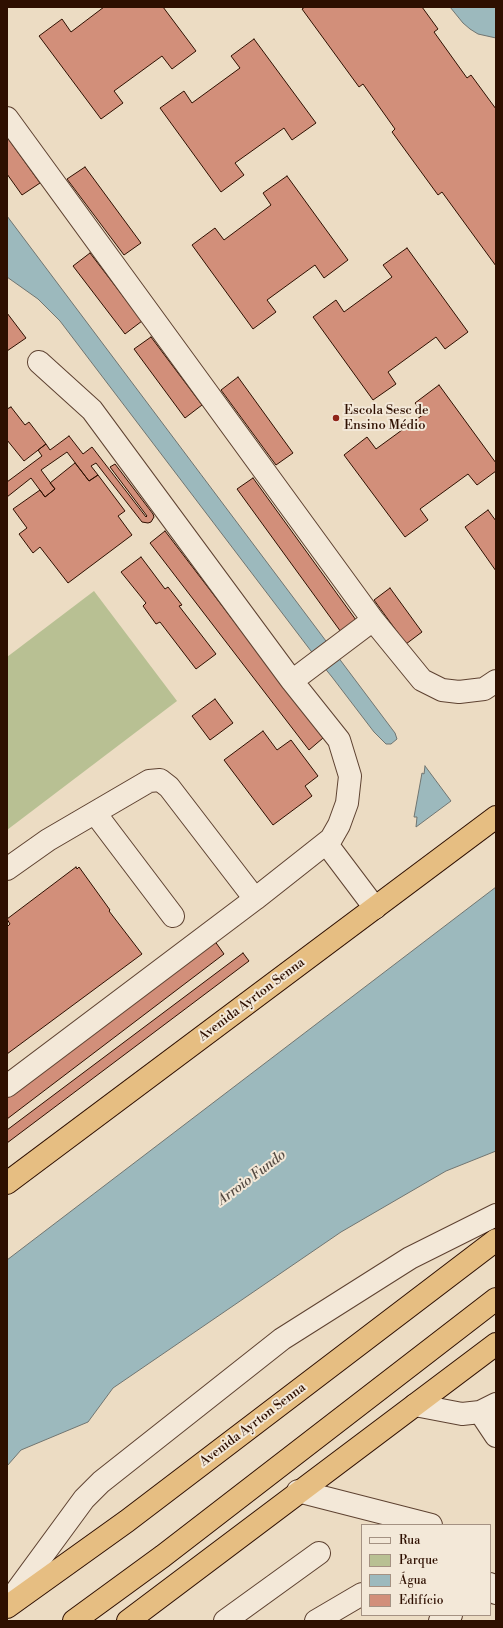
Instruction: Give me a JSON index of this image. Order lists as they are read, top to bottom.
{
  "streets": {
    "highway": ["Avenida Ayrton Senna"]
  },
  "water": ["Arroio Fundo"],
  "places": ["Escola Sesc de Ensino Médio"],
  "legend": [
    "Rua",
    "Parque",
    "Água",
    "Edifício"
  ]
}
